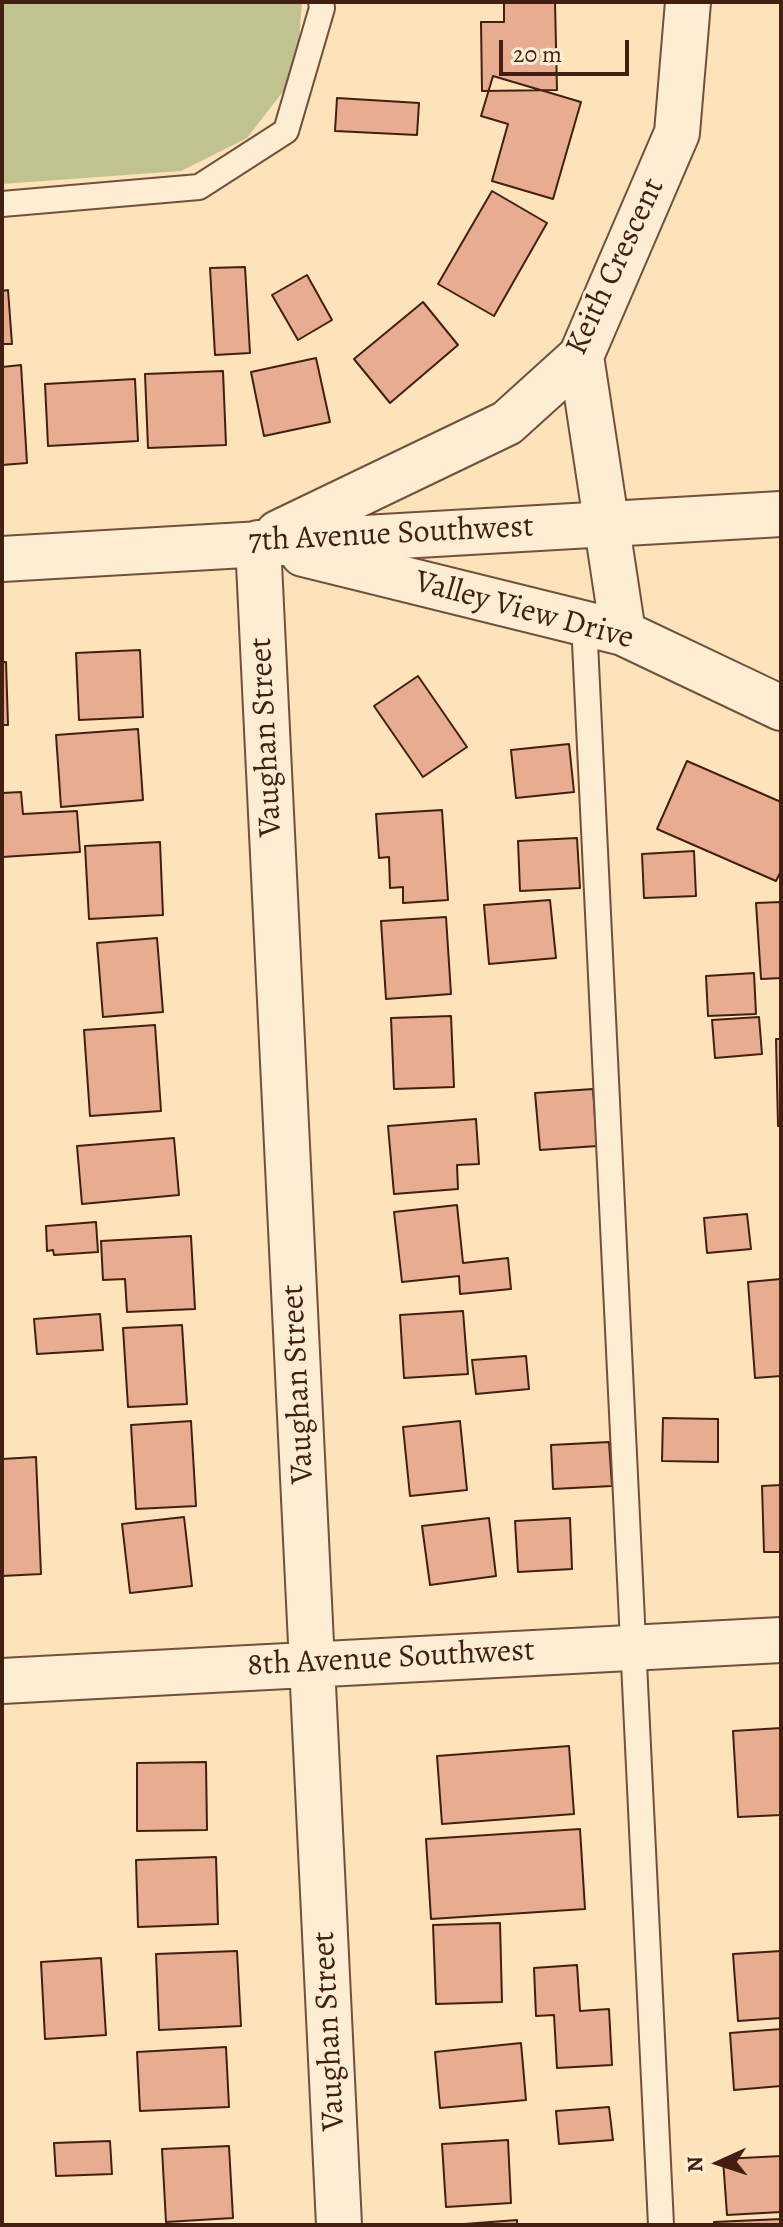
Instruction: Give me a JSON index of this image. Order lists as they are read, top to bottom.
{
  "streets": {
    "street": [
      "Keith Crescent",
      "7th Avenue Southwest",
      "Valley View Drive",
      "Vaughan Street",
      "8th Avenue Southwest"
    ]
  },
  "crossings": [
    ["Keith Crescent", "7th Avenue Southwest"],
    ["Keith Crescent", "Valley View Drive"],
    ["Keith Crescent", "Vaughan Street"],
    ["7th Avenue Southwest", "Valley View Drive"],
    ["7th Avenue Southwest", "Vaughan Street"],
    ["Valley View Drive", "Vaughan Street"],
    ["Vaughan Street", "8th Avenue Southwest"]
  ],
  "scale_bar": "20 m",
  "north": "left"
}
